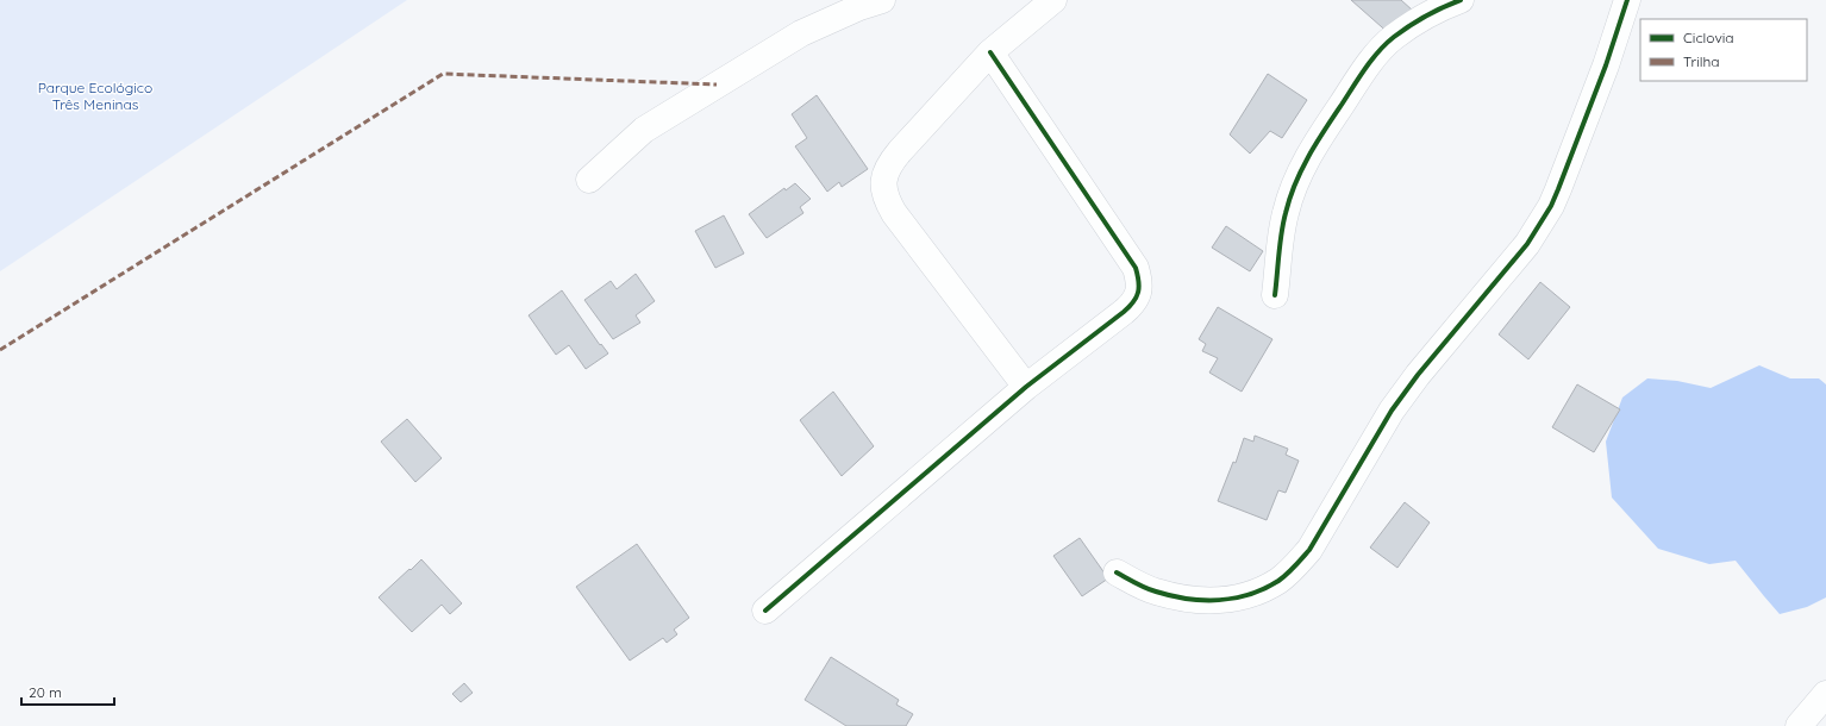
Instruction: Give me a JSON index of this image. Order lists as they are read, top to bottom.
{
  "parks": ["Parque Ecológico Três Meninas"],
  "legend": ["Ciclovia", "Trilha"],
  "scale_bar": "20 m"
}
